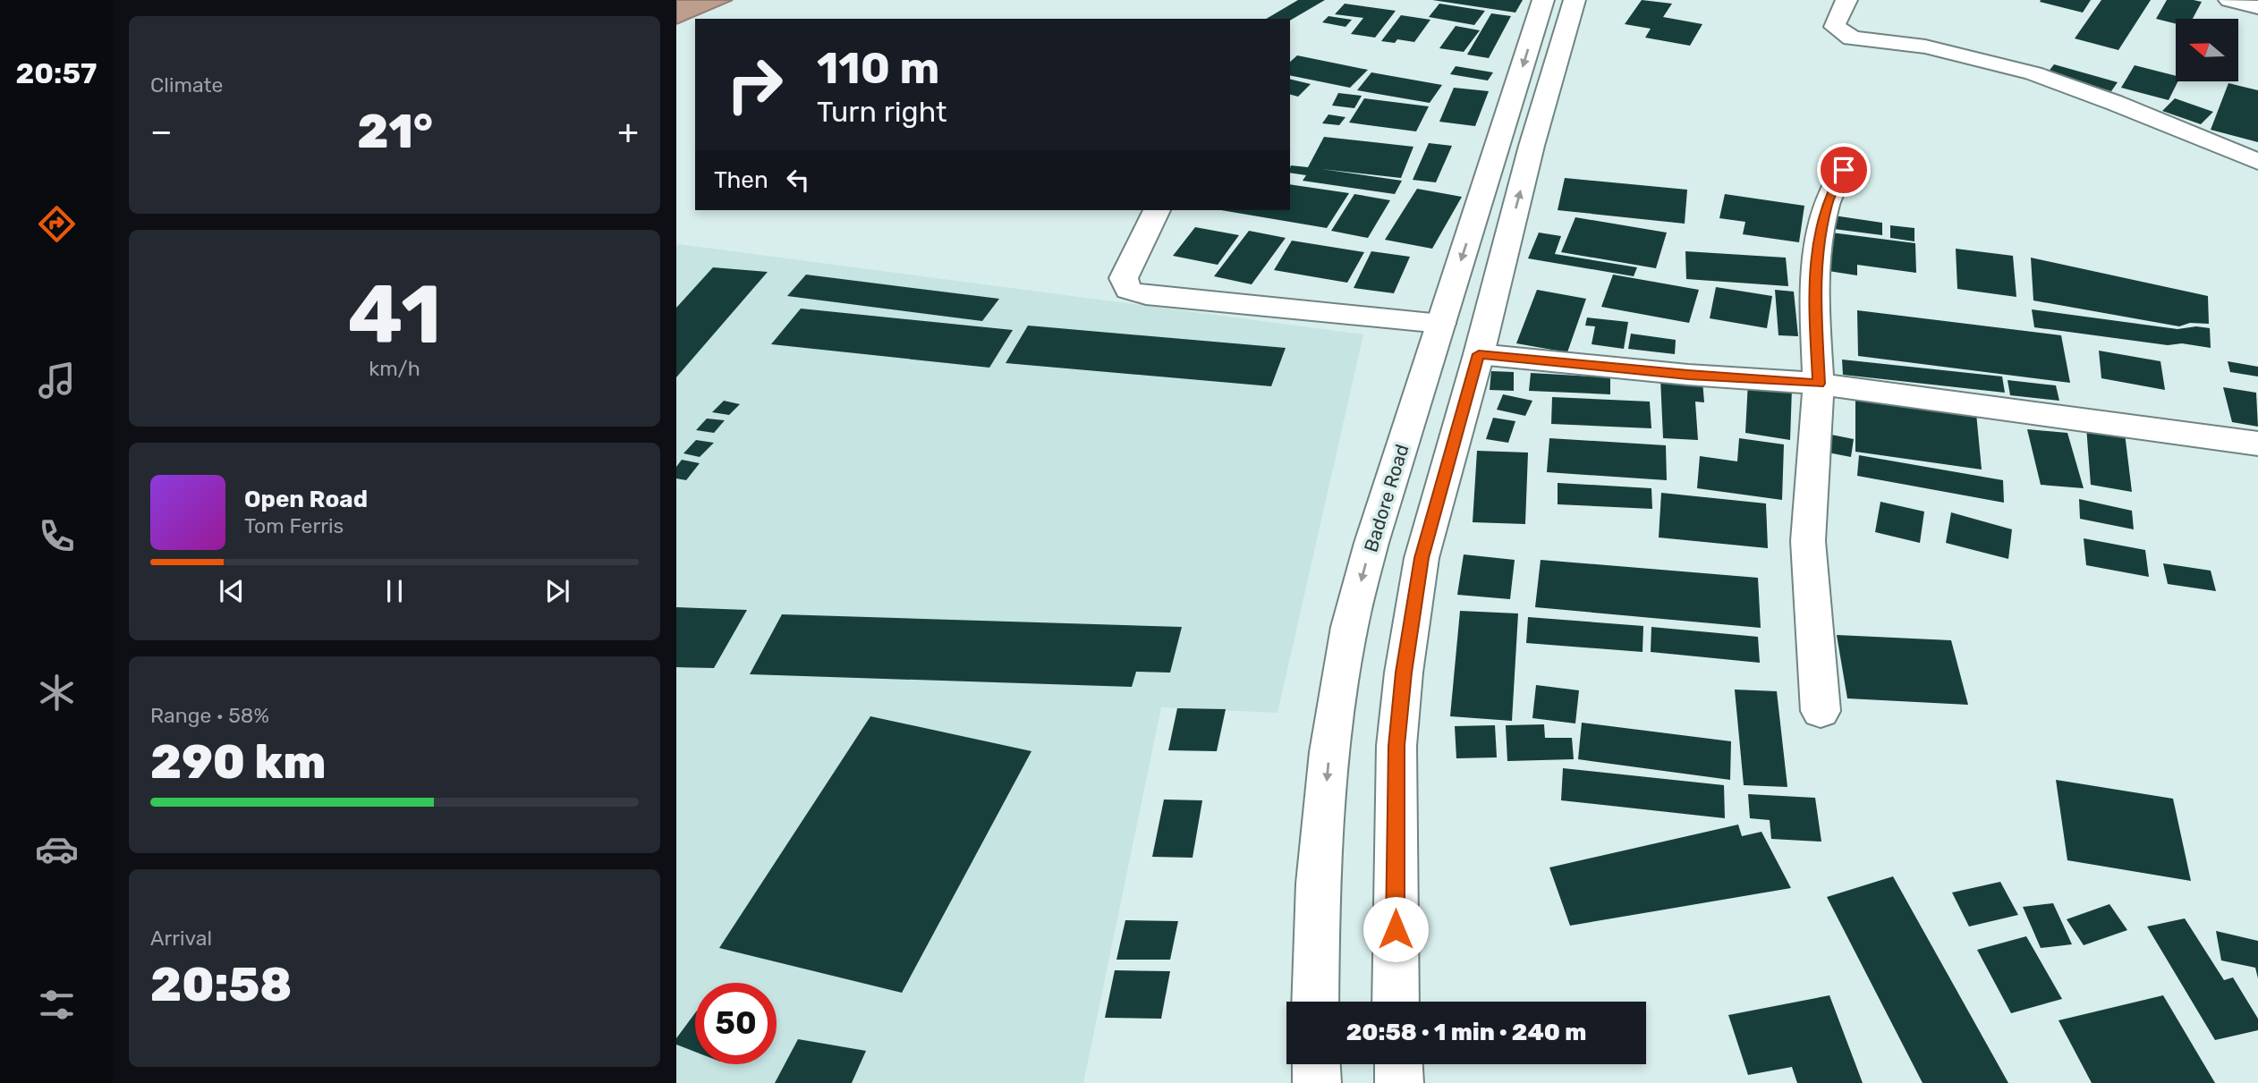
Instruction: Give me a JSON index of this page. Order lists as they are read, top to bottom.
{
  "streets": {
    "main road": ["Badore Road"]
  },
  "north": "left",
  "page": {
    "tabs": "20:57",
    "tile": [
      "Climate",
      ["41", "km/h"],
      ["Range · 58%", "290 km"],
      ["Arrival", "20:58"]
    ],
    "turn": ["110 m", "Turn right"],
    "heat": ["−", "21°", "+"],
    "then": "Then",
    "song": ["Open Road", "Tom Ferris"],
    "limit": "50",
    "trip": "20:58 · 1 min · 240 m"
  }
}
